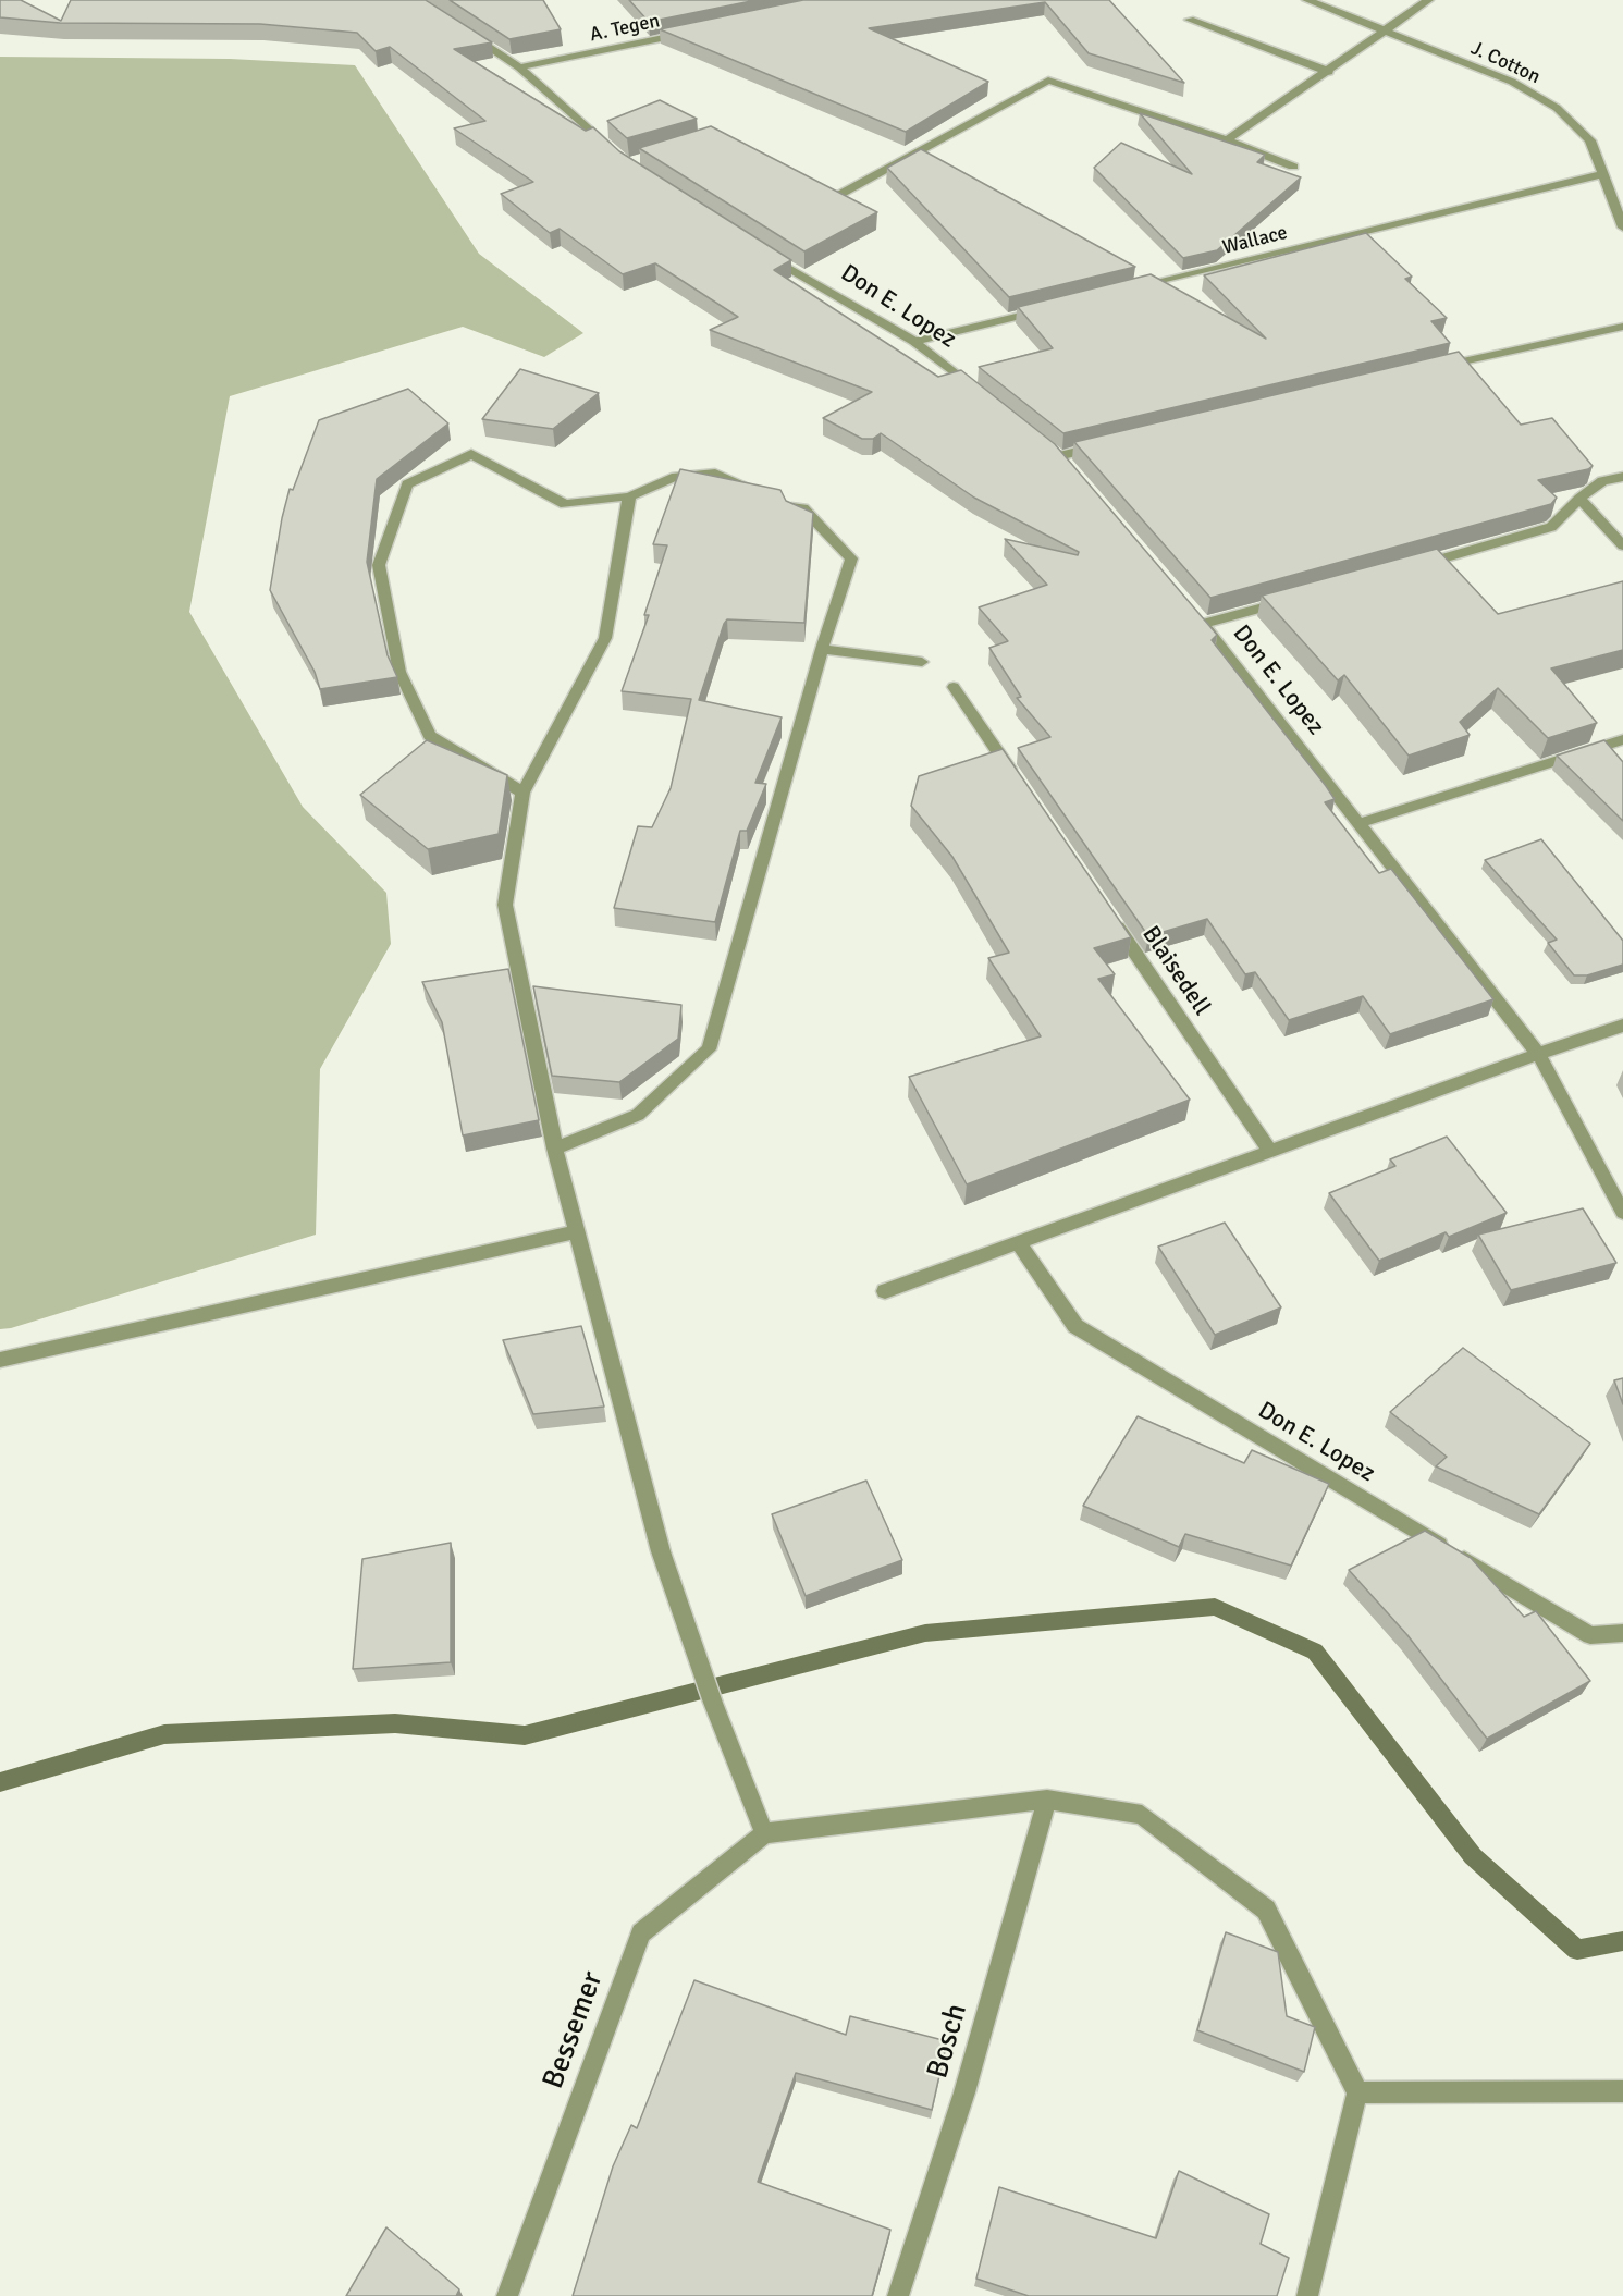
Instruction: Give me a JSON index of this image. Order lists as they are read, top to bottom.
{
  "streets": {
    "street": [
      "A. Tegen",
      "J. Cotton",
      "Wallace",
      "Don E. Lopez",
      "Blaisedell",
      "Bessemer",
      "Bosch"
    ]
  },
  "crossings": [
    ["J. Cotton", "Wallace"]
  ]
}
